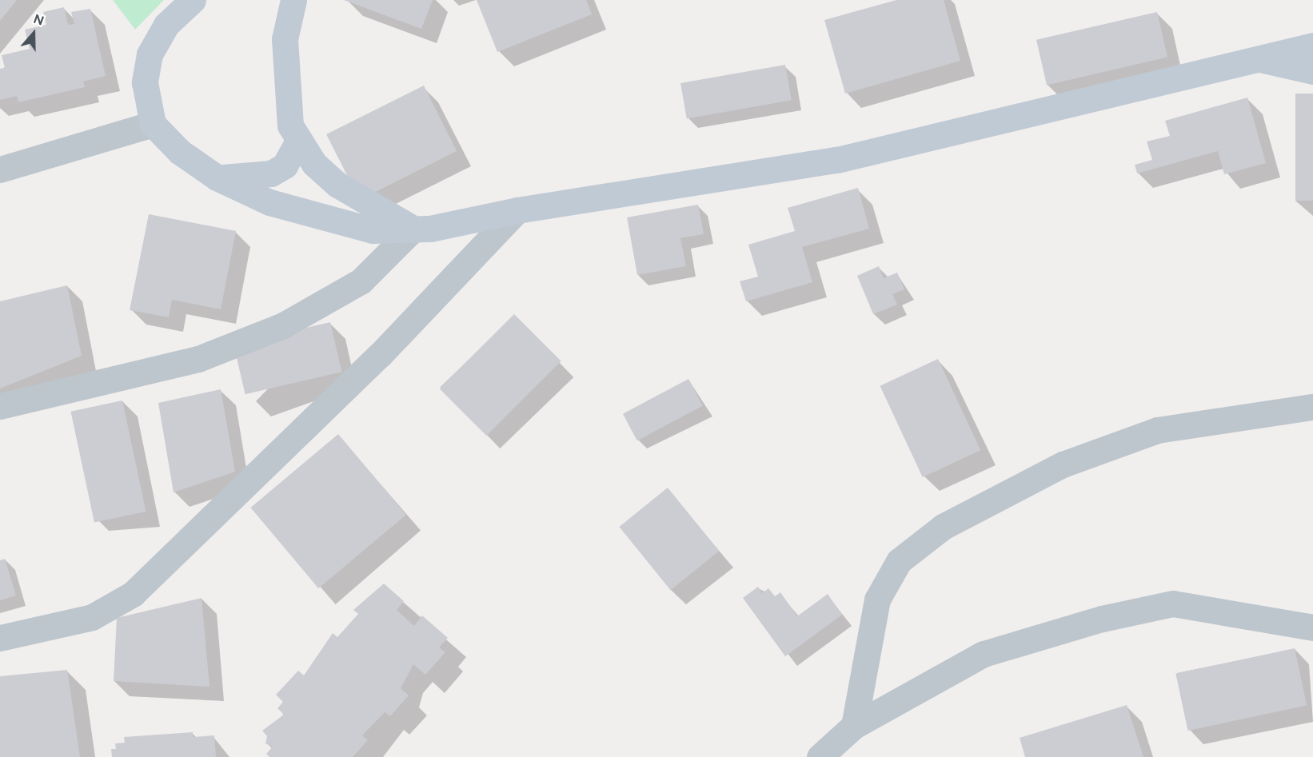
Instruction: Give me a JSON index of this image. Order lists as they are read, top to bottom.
{
  "north": "top"
}
